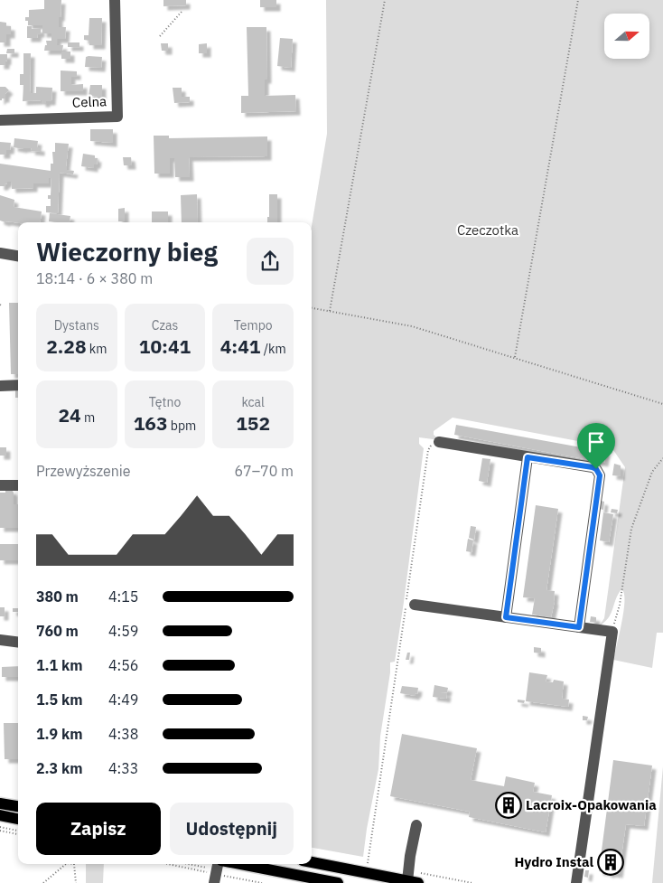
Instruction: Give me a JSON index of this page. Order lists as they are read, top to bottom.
{
  "streets": {
    "street": ["Celna"]
  },
  "parks": ["Czeczotka"],
  "places": {
    "building": ["Lacroix-Opakowania", "Hydro Instal"]
  },
  "north": "right",
  "page": {
    "heading": ["Wieczorny bieg", "18:14 · 6 × 380 m"],
    "stats": [
      ["Dystans", "2.28 km"],
      ["Czas", "10:41"],
      ["Tempo", "4:41 /km"],
      ["24 m"],
      ["Tętno", "163 bpm"],
      ["kcal", "152"]
    ],
    "chart": ["Przewyższenie", "67–70 m"],
    "list": [
      {
        "name": "380 m",
        "note": "4:15"
      },
      {
        "name": "760 m",
        "note": "4:59"
      },
      {
        "name": "1.1 km",
        "note": "4:56"
      },
      {
        "name": "1.5 km",
        "note": "4:49"
      },
      {
        "name": "1.9 km",
        "note": "4:38"
      },
      {
        "name": "2.3 km",
        "note": "4:33"
      }
    ],
    "buttons": ["Zapisz", "Udostępnij"]
  }
}
